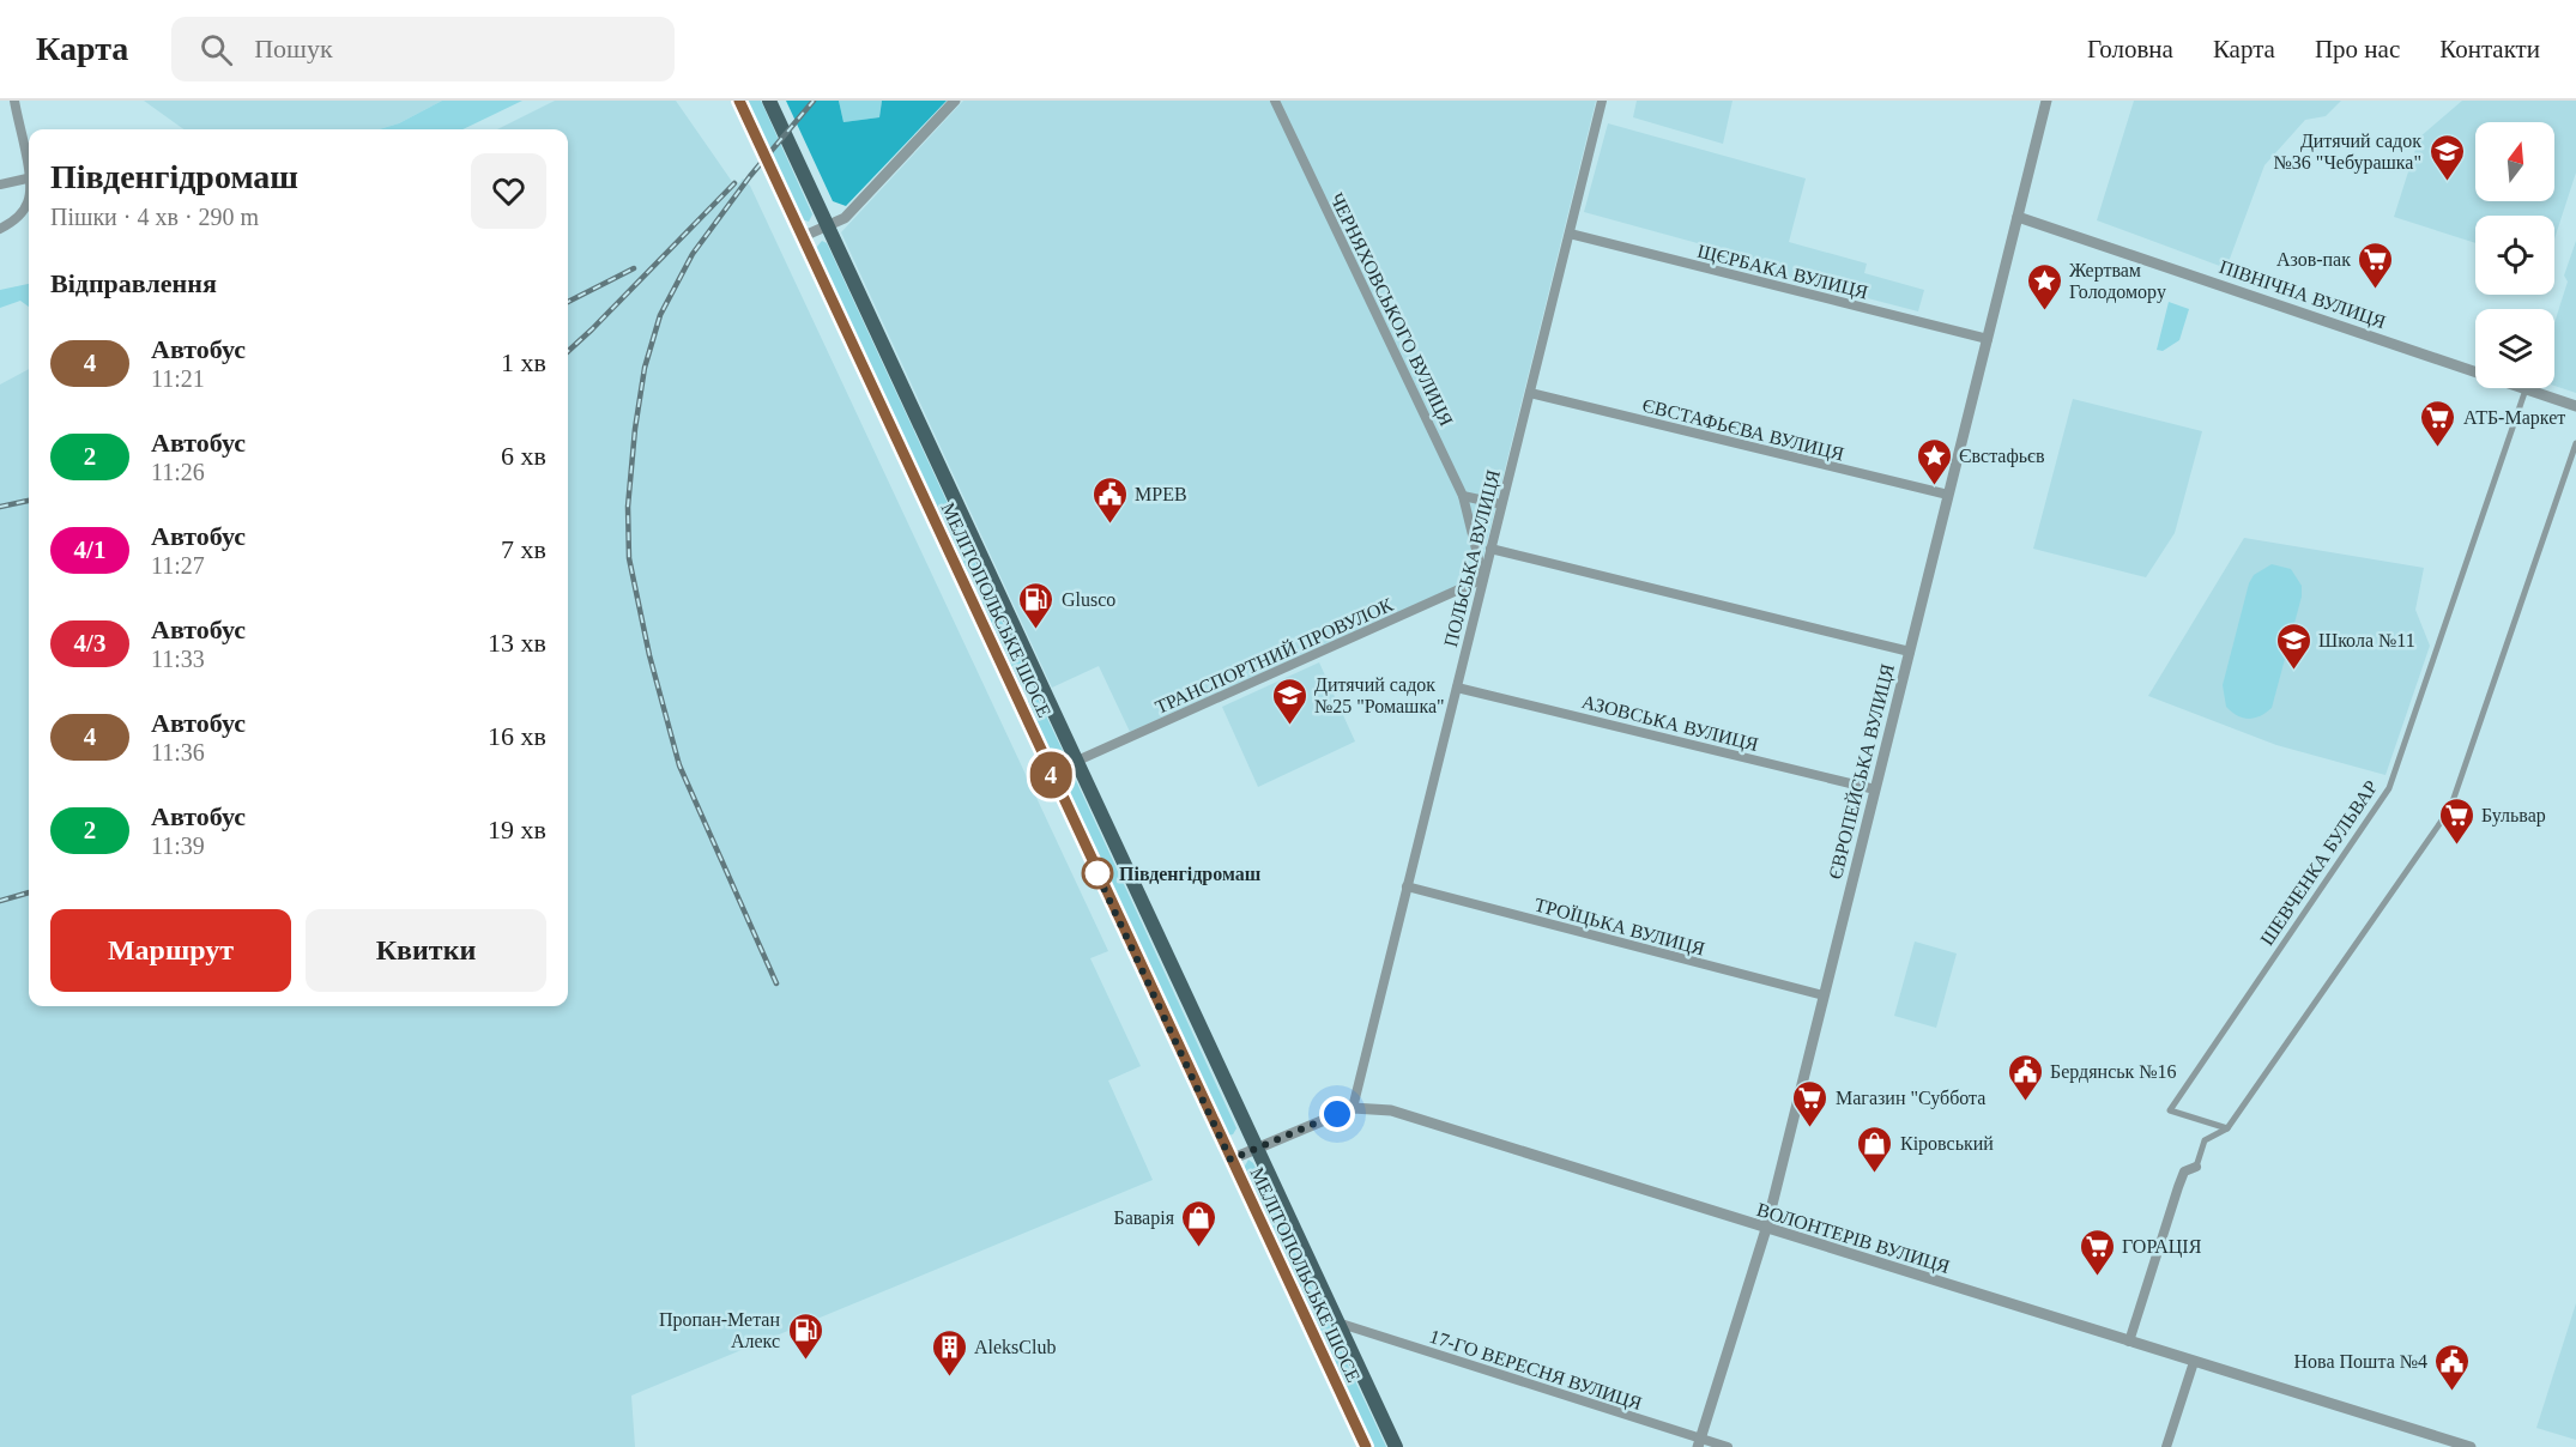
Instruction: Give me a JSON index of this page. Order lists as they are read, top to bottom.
{
  "streets": {
    "main road": ["МЕЛІТОПОЛЬСЬКЕ ШОСЕ"],
    "street": [
      "ЩЄРБАКА ВУЛИЦЯ",
      "ПІВНІЧНА ВУЛИЦЯ",
      "ЧЕРНЯХОВСЬКОГО ВУЛИЦЯ",
      "ЄВСТАФЬЄВА ВУЛИЦЯ",
      "ПОЛЬСЬКА ВУЛИЦЯ",
      "ТРАНСПОРТНИЙ ПРОВУЛОК",
      "АЗОВСЬКА ВУЛИЦЯ",
      "ЄВРОПЕЙСЬКА ВУЛИЦЯ",
      "ШЕВЧЕНКА БУЛЬВАР",
      "ТРОЇЦЬКА ВУЛИЦЯ",
      "ВОЛОНТЕРІВ ВУЛИЦЯ",
      "17-ГО ВЕРЕСНЯ ВУЛИЦЯ"
    ]
  },
  "crossings": [
    ["ЩЄРБАКА ВУЛИЦЯ", "ПОЛЬСЬКА ВУЛИЦЯ"],
    ["ЩЄРБАКА ВУЛИЦЯ", "ЄВРОПЕЙСЬКА ВУЛИЦЯ"],
    ["ПІВНІЧНА ВУЛИЦЯ", "ЄВРОПЕЙСЬКА ВУЛИЦЯ"],
    ["ПІВНІЧНА ВУЛИЦЯ", "ШЕВЧЕНКА БУЛЬВАР"],
    ["ЧЕРНЯХОВСЬКОГО ВУЛИЦЯ", "ПОЛЬСЬКА ВУЛИЦЯ"],
    ["ЧЕРНЯХОВСЬКОГО ВУЛИЦЯ", "ТРАНСПОРТНИЙ ПРОВУЛОК"],
    ["ЄВСТАФЬЄВА ВУЛИЦЯ", "ПОЛЬСЬКА ВУЛИЦЯ"],
    ["ЄВСТАФЬЄВА ВУЛИЦЯ", "ЄВРОПЕЙСЬКА ВУЛИЦЯ"],
    ["ПОЛЬСЬКА ВУЛИЦЯ", "ТРАНСПОРТНИЙ ПРОВУЛОК"],
    ["ПОЛЬСЬКА ВУЛИЦЯ", "АЗОВСЬКА ВУЛИЦЯ"],
    ["ПОЛЬСЬКА ВУЛИЦЯ", "ТРОЇЦЬКА ВУЛИЦЯ"],
    ["ПОЛЬСЬКА ВУЛИЦЯ", "ВОЛОНТЕРІВ ВУЛИЦЯ"],
    ["МЕЛІТОПОЛЬСЬКЕ ШОСЕ", "ТРАНСПОРТНИЙ ПРОВУЛОК"],
    ["МЕЛІТОПОЛЬСЬКЕ ШОСЕ", "ВОЛОНТЕРІВ ВУЛИЦЯ"],
    ["МЕЛІТОПОЛЬСЬКЕ ШОСЕ", "17-ГО ВЕРЕСНЯ ВУЛИЦЯ"],
    ["АЗОВСЬКА ВУЛИЦЯ", "ЄВРОПЕЙСЬКА ВУЛИЦЯ"],
    ["ЄВРОПЕЙСЬКА ВУЛИЦЯ", "ТРОЇЦЬКА ВУЛИЦЯ"],
    ["ЄВРОПЕЙСЬКА ВУЛИЦЯ", "ВОЛОНТЕРІВ ВУЛИЦЯ"],
    ["ЄВРОПЕЙСЬКА ВУЛИЦЯ", "17-ГО ВЕРЕСНЯ ВУЛИЦЯ"]
  ],
  "places": {
    "school or university": ["Дитячий садок №36 \"Чебурашка\"", "Школа №11", "Дитячий садок №25 \"Ромашка\""],
    "supermarket": [
      "Азов-пак",
      "АТБ-Маркет",
      "Бульвар",
      "Магазин \"Суббота",
      "ГОРАЦІЯ"
    ],
    "place": ["Жертвам Голодомору", "Євстафьєв"],
    "public building": ["МРЕВ", "Бердянськ №16", "Нова Пошта №4"],
    "fuel station": ["Glusco", "Пропан-Метан Алекс"],
    "other": ["Південгідромаш"],
    "shop": ["Кіровський", "Баварія"],
    "building": ["AleksClub"]
  },
  "lines": ["bus line 4"],
  "north": "top",
  "page": {
    "header": "Карта",
    "search": "Пошук",
    "nav": [
      "Головна",
      "Карта",
      "Про нас",
      "Контакти"
    ],
    "on_map": "4",
    "heading": [
      ["Південгідромаш", "Пішки · 4 хв · 290 m"],
      "Відправлення"
    ],
    "list": [
      {
        "mark": "4",
        "name": "Автобус",
        "note": "11:21",
        "value": "1 хв"
      },
      {
        "mark": "2",
        "name": "Автобус",
        "note": "11:26",
        "value": "6 хв"
      },
      {
        "mark": "4/1",
        "name": "Автобус",
        "note": "11:27",
        "value": "7 хв"
      },
      {
        "mark": "4/3",
        "name": "Автобус",
        "note": "11:33",
        "value": "13 хв"
      },
      {
        "mark": "4",
        "name": "Автобус",
        "note": "11:36",
        "value": "16 хв"
      },
      {
        "mark": "2",
        "name": "Автобус",
        "note": "11:39",
        "value": "19 хв"
      }
    ],
    "buttons": ["Маршрут", "Квитки"]
  }
}
